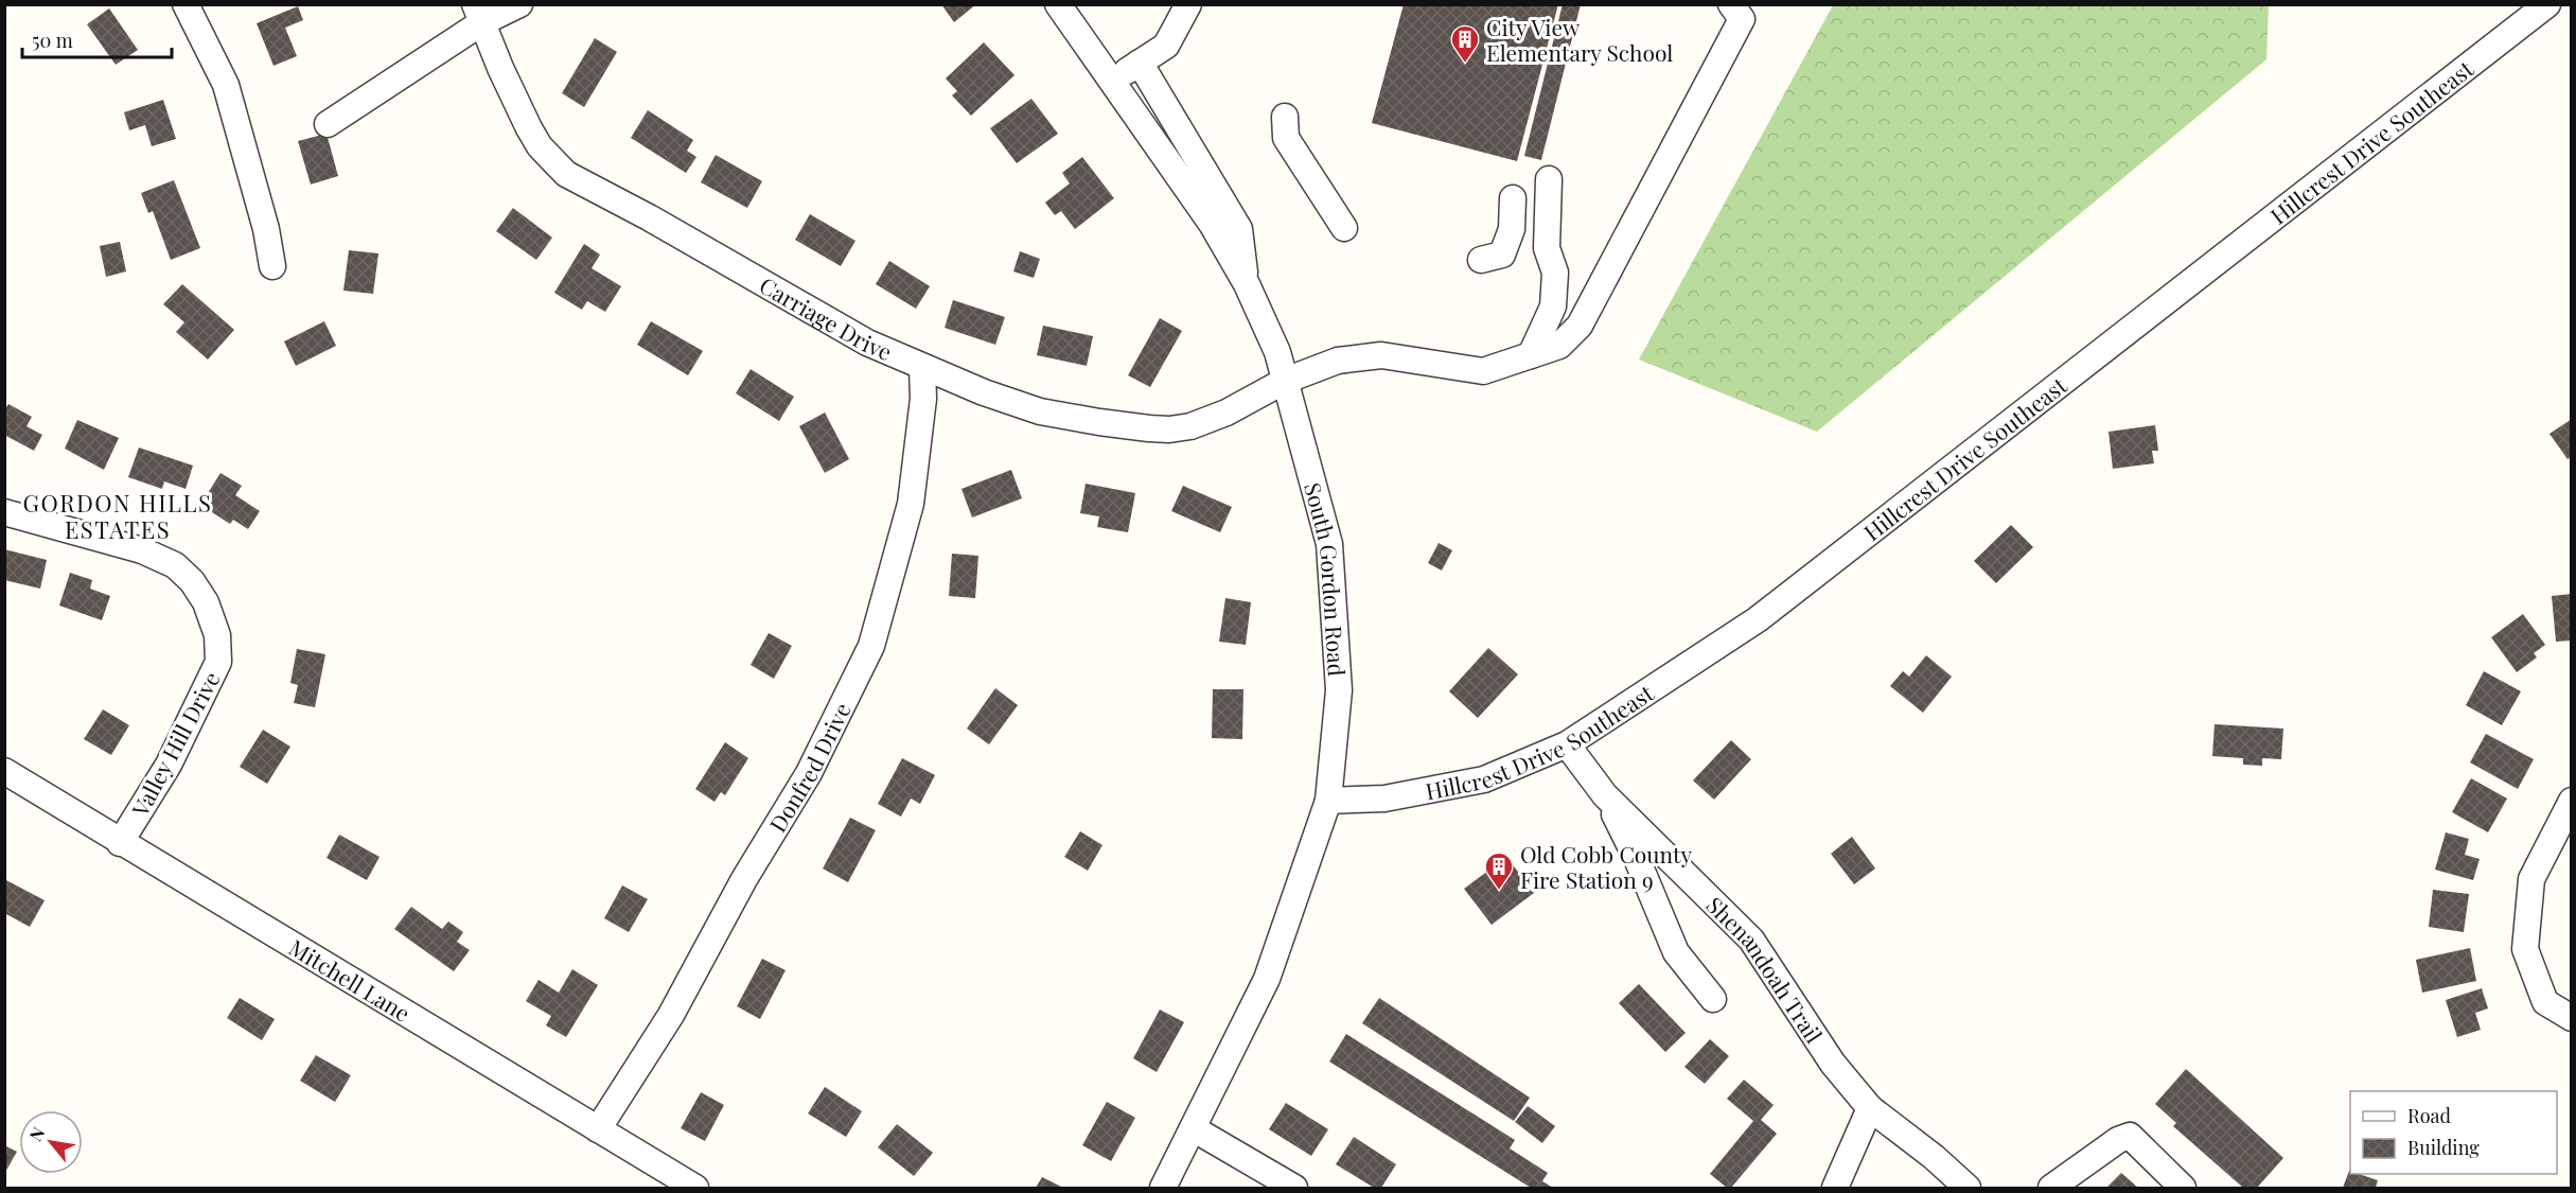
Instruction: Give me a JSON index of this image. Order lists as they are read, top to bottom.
{
  "streets": {
    "street": [
      "Hillcrest Drive Southeast",
      "Carriage Drive",
      "South Gordon Road",
      "Valley Hill Drive",
      "Donfred Drive",
      "Shenandoah Trail",
      "Mitchell Lane"
    ]
  },
  "crossings": [
    ["Hillcrest Drive Southeast", "South Gordon Road"],
    ["Hillcrest Drive Southeast", "Shenandoah Trail"],
    ["Carriage Drive", "South Gordon Road"],
    ["Carriage Drive", "Donfred Drive"],
    ["Valley Hill Drive", "Mitchell Lane"],
    ["Donfred Drive", "Mitchell Lane"]
  ],
  "districts": ["GORDON HILLS ESTATES"],
  "places": {
    "building": ["City View Elementary School", "Old Cobb County Fire Station 9"]
  },
  "legend": ["Road", "Building"],
  "scale_bar": "50 m",
  "north": "top left"
}
